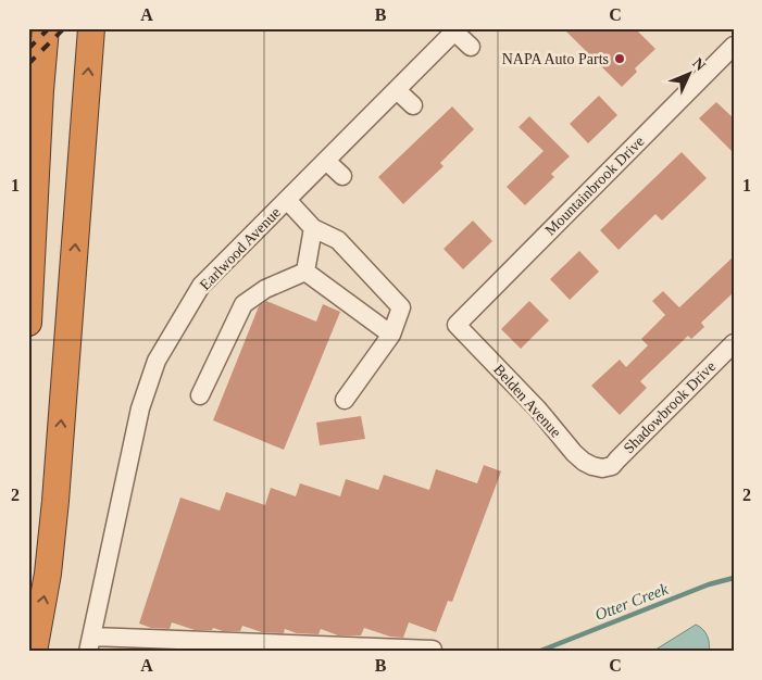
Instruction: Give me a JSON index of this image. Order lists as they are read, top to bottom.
{
  "streets": {
    "street": [
      "Mountainbrook Drive",
      "Earlwood Avenue",
      "Belden Avenue",
      "Shadowbrook Drive"
    ]
  },
  "crossings": [
    ["Mountainbrook Drive", "Belden Avenue"],
    ["Belden Avenue", "Shadowbrook Drive"]
  ],
  "water": ["Otter Creek"],
  "places": ["NAPA Auto Parts"],
  "north": "top right",
  "grid": {
    "columns": ["A", "B", "C"],
    "rows": ["1", "2"]
  }
}
